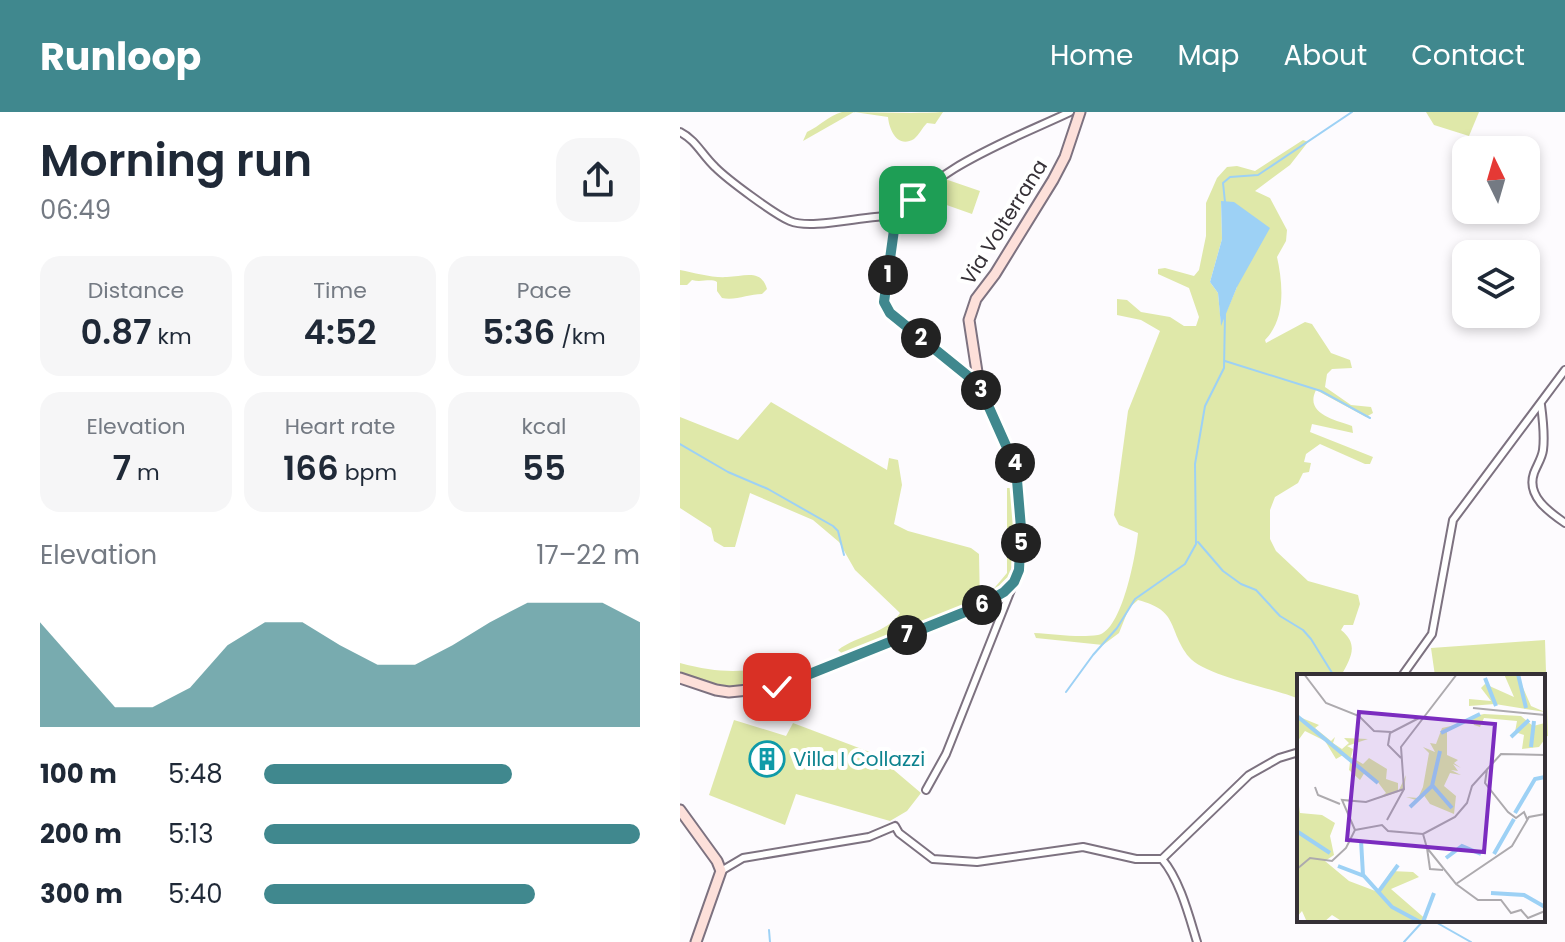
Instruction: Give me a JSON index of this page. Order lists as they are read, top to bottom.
{
  "streets": {
    "main road": ["Via Volterrana"]
  },
  "places": {
    "building": ["Villa I Collazzi"]
  },
  "north": "top",
  "page": {
    "header": "Runloop",
    "nav": [
      "Home",
      "Map",
      "About",
      "Contact"
    ],
    "heading": ["Morning run", "06:49"],
    "stats": [
      ["Distance", "0.87 km"],
      ["Time", "4:52"],
      ["Pace", "5:36 /km"],
      ["Elevation", "7 m"],
      ["Heart rate", "166 bpm"],
      ["kcal", "55"]
    ],
    "pins": [
      "1",
      "2",
      "3",
      "4",
      "5",
      "6",
      "7"
    ],
    "chart": ["Elevation", "17–22 m"],
    "list": [
      {
        "name": "100 m",
        "note": "5:48"
      },
      {
        "name": "200 m",
        "note": "5:13"
      },
      {
        "name": "300 m",
        "note": "5:40"
      }
    ]
  }
}
